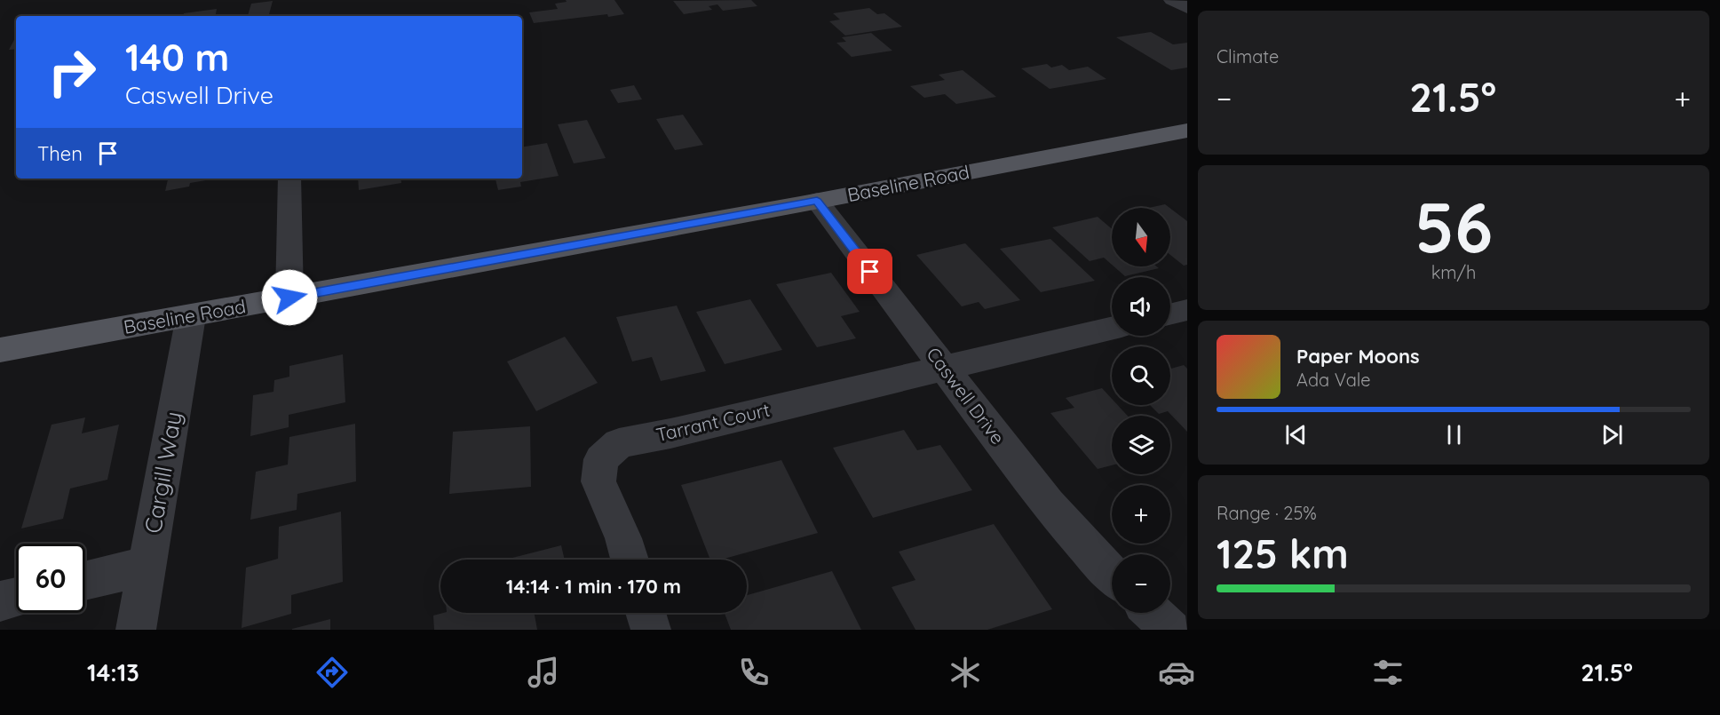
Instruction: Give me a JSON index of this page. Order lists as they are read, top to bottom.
{
  "streets": {
    "main road": ["Baseline Road"],
    "street": ["Caswell Drive", "Tarrant Court", "Cargill Way"]
  },
  "crossings": [
    ["Baseline Road", "Caswell Drive"],
    ["Baseline Road", "Cargill Way"],
    ["Caswell Drive", "Tarrant Court"]
  ],
  "north": "bottom",
  "page": {
    "tile": [
      "Climate",
      ["56", "km/h"],
      ["Range · 25%", "125 km"]
    ],
    "turn": ["140 m", "Caswell Drive"],
    "heat": ["−", "21.5°", "+"],
    "then": "Then",
    "map_buttons": ["+", "−"],
    "song": ["Paper Moons", "Ada Vale"],
    "limit": "60",
    "trip": "14:14 · 1 min · 170 m",
    "tabs": ["14:13", "21.5°"]
  }
}
